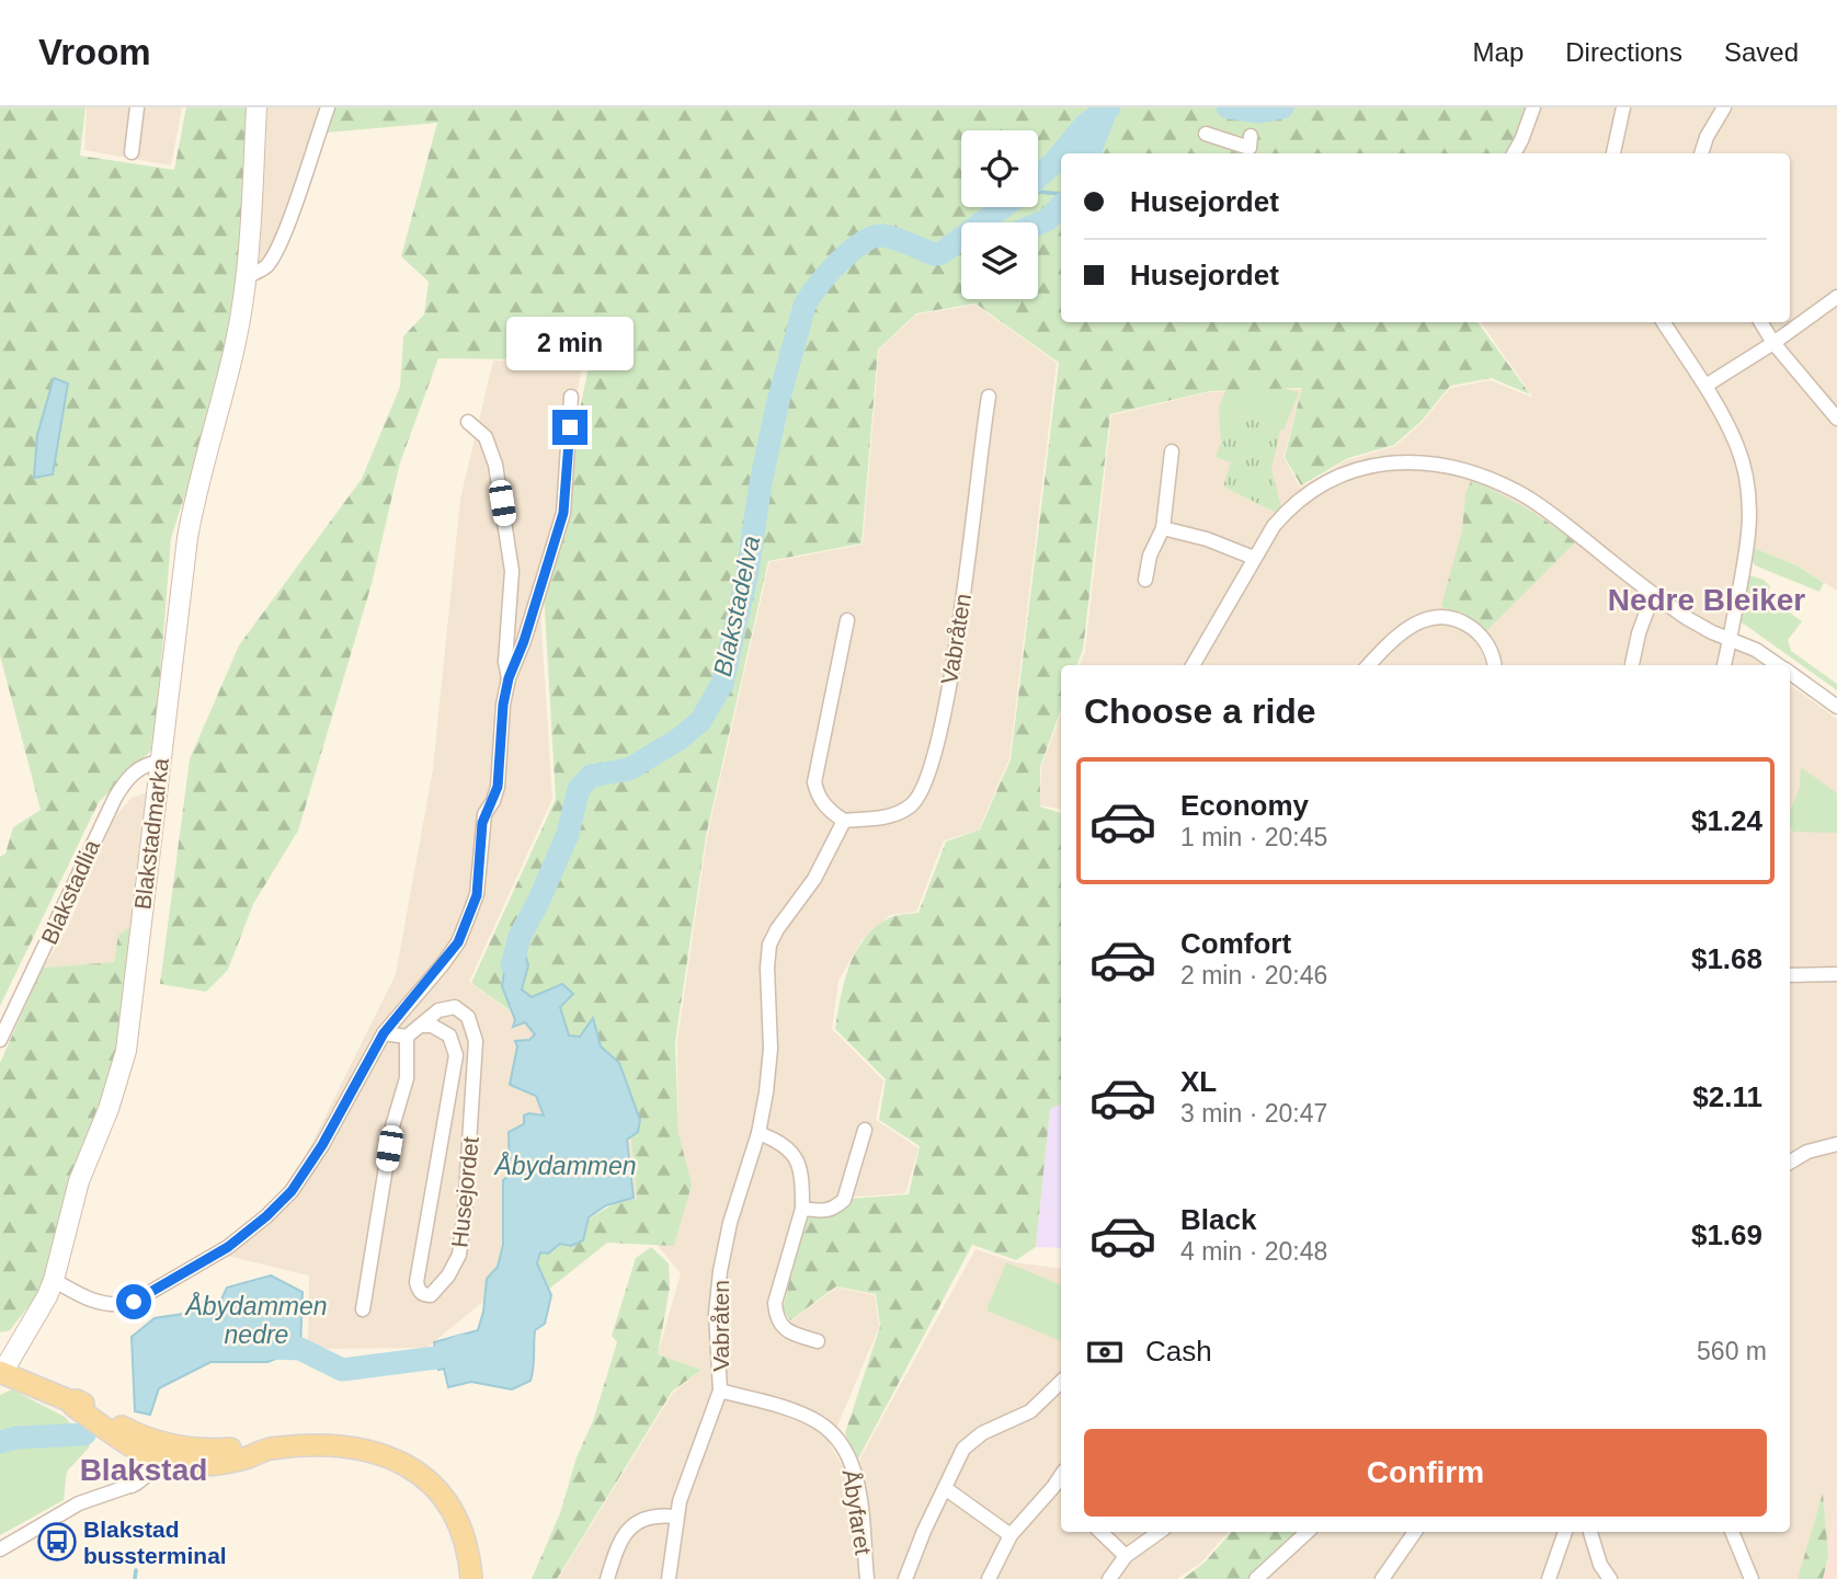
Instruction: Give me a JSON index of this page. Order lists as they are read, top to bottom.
{
  "streets": {
    "main road": ["Blakstadmarka"],
    "street": [
      "Vabråten",
      "Blakstadlia",
      "Husejordet",
      "Åbyfaret"
    ]
  },
  "crossings": [
    ["Vabråten", "Åbyfaret"],
    ["Blakstadmarka", "Blakstadlia"]
  ],
  "districts": ["Nedre Bleiker", "Blakstad"],
  "water": ["Blakstadelva", "Åbydammen", "Åbydammen nedre"],
  "places": {
    "bus stop": ["Blakstad bussterminal"]
  },
  "page": {
    "header": "Vroom",
    "nav": ["Map", "Directions", "Saved"],
    "banner": ["Husejordet", "Husejordet"],
    "bubble": "2 min",
    "heading": "Choose a ride",
    "list": [
      {
        "name": "Economy",
        "note": "1 min · 20:45",
        "value": "$1.24"
      },
      {
        "name": "Comfort",
        "note": "2 min · 20:46",
        "value": "$1.68"
      },
      {
        "name": "XL",
        "note": "3 min · 20:47",
        "value": "$2.11"
      },
      {
        "name": "Black",
        "note": "4 min · 20:48",
        "value": "$1.69"
      }
    ],
    "pay": ["Cash", "560 m"],
    "buttons": "Confirm"
  }
}
